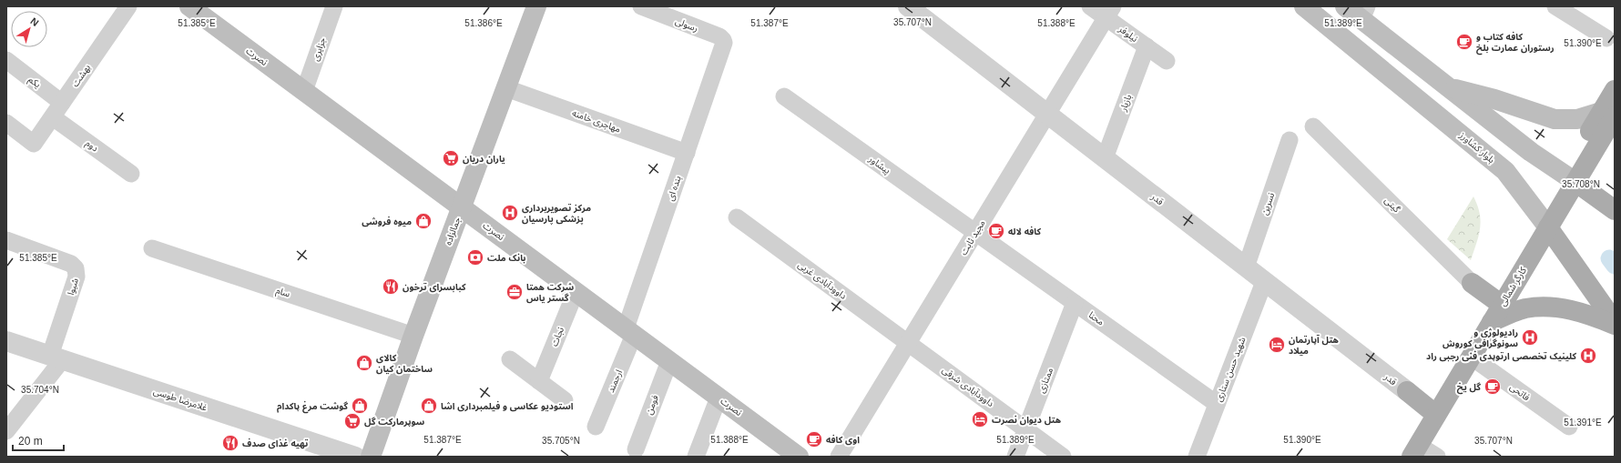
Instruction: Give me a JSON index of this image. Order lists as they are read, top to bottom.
{
  "streets": {
    "main road": [
      "نصرت",
      "بلوار کشاورز",
      "جمالزاده",
      "کارگر شمالی"
    ],
    "street": [
      "رسولی",
      "نیلوفر",
      "جزایری",
      "بهشت",
      "یکم",
      "بازیار",
      "مهاجری خامنه",
      "دوم",
      "پیشاور",
      "بنده ای",
      "قدر",
      "نسرین",
      "گیتی",
      "مجید ثابت",
      "داوودآبادی غربی",
      "شیوا",
      "سام",
      "محنا",
      "نجات",
      "شهید حسن ستاری",
      "ممتازی",
      "ارجمند",
      "داوودآبادی شرقی",
      "فاتحی",
      "غلامرضا طوسی",
      "فومن"
    ]
  },
  "crossings": [
    ["رسولی", "بنده ای"],
    ["نیلوفر", "بازیار"],
    ["نیلوفر", "مجید ثابت"],
    ["جزایری", "نصرت"],
    ["نصرت", "بنده ای"],
    ["نصرت", "جمالزاده"],
    ["نصرت", "نجات"],
    ["نصرت", "ارجمند"],
    ["نصرت", "فومن"],
    ["بهشت", "یکم"],
    ["بهشت", "دوم"],
    ["بازیار", "قدر"],
    ["مهاجری خامنه", "بنده ای"],
    ["مهاجری خامنه", "جمالزاده"],
    ["بلوار کشاورز", "کارگر شمالی"],
    ["پیشاور", "مجید ثابت"],
    ["پیشاور", "محنا"],
    ["بنده ای", "ارجمند"],
    ["قدر", "نسرین"],
    ["قدر", "مجید ثابت"],
    ["قدر", "شهید حسن ستاری"],
    ["جمالزاده", "سام"],
    ["مجید ثابت", "داوودآبادی غربی"],
    ["مجید ثابت", "محنا"],
    ["مجید ثابت", "داوودآبادی شرقی"],
    ["داوودآبادی غربی", "داوودآبادی شرقی"],
    ["شیوا", "غلامرضا طوسی"],
    ["کارگر شمالی", "فاتحی"],
    ["محنا", "شهید حسن ستاری"],
    ["محنا", "ممتازی"],
    ["ممتازی", "داوودآبادی شرقی"]
  ],
  "places": {
    "cafe": [
      "کافه کتاب و رستوران عمارت بلخ",
      "کافه لاله",
      "گل یخ",
      "اوی کافه"
    ],
    "supermarket": ["یاران دریان", "سوپرمارکت گل"],
    "hospital": ["مرکز تصویربرداری پزشکی پارسیان", "رادیولوژی و سونوگرافی کوروش", "کلینیک تخصصی ارتوپدی فنی رجبی راد"],
    "shop": [
      "میوه فروشی",
      "کالای ساختمان کیان",
      "گوشت مرغ پاکدام",
      "استودیو عکاسی و فیلمبرداری اشا"
    ],
    "bank": ["بانک ملت"],
    "restaurant": ["کبابسرای ترخون", "تهیه غذای صدف"],
    "office": ["شرکت همتا گستر یاس"],
    "hotel": ["هتل آپارتمان میلاد", "هتل دیوان نصرت"]
  },
  "scale_bar": "20 m",
  "north": "top right",
  "coordinates": [
    "35.707°N",
    "51.385°E",
    "51.386°E",
    "51.387°E",
    "51.388°E",
    "51.389°E",
    "51.390°E",
    "35.708°N",
    "35.704°N",
    "51.391°E",
    "35.705°N"
  ]
}
